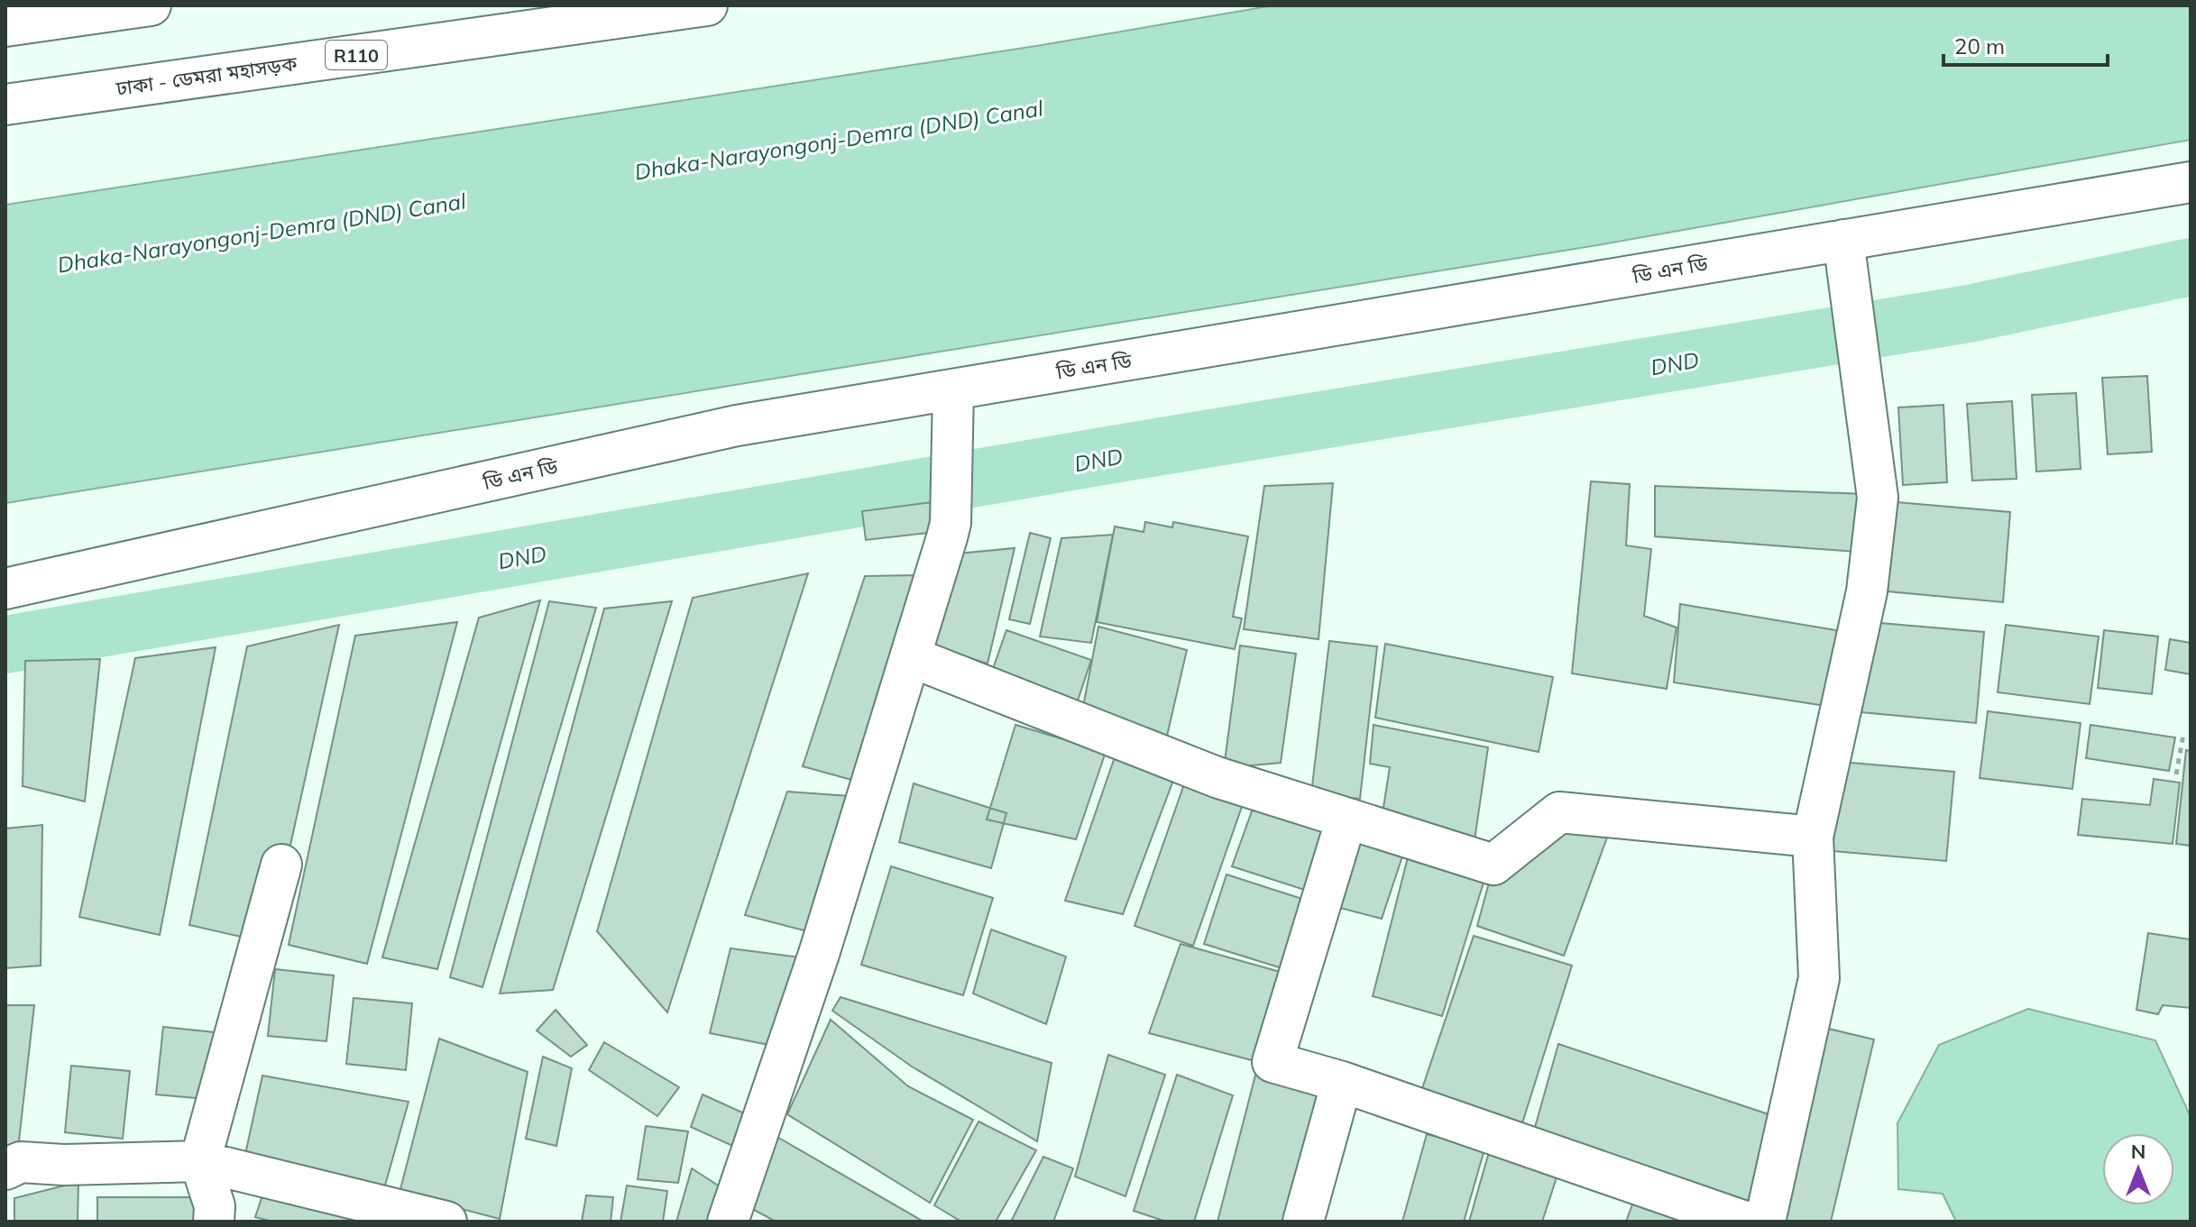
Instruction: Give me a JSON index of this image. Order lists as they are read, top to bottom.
{
  "streets": {
    "street": ["R110", "ঢাকা - ডেমরা মহাসড়ক", "ডি এন ডি"]
  },
  "water": ["Dhaka-Narayongonj-Demra (DND) Canal", "DND"],
  "scale_bar": "20 m",
  "north": "top"
}
